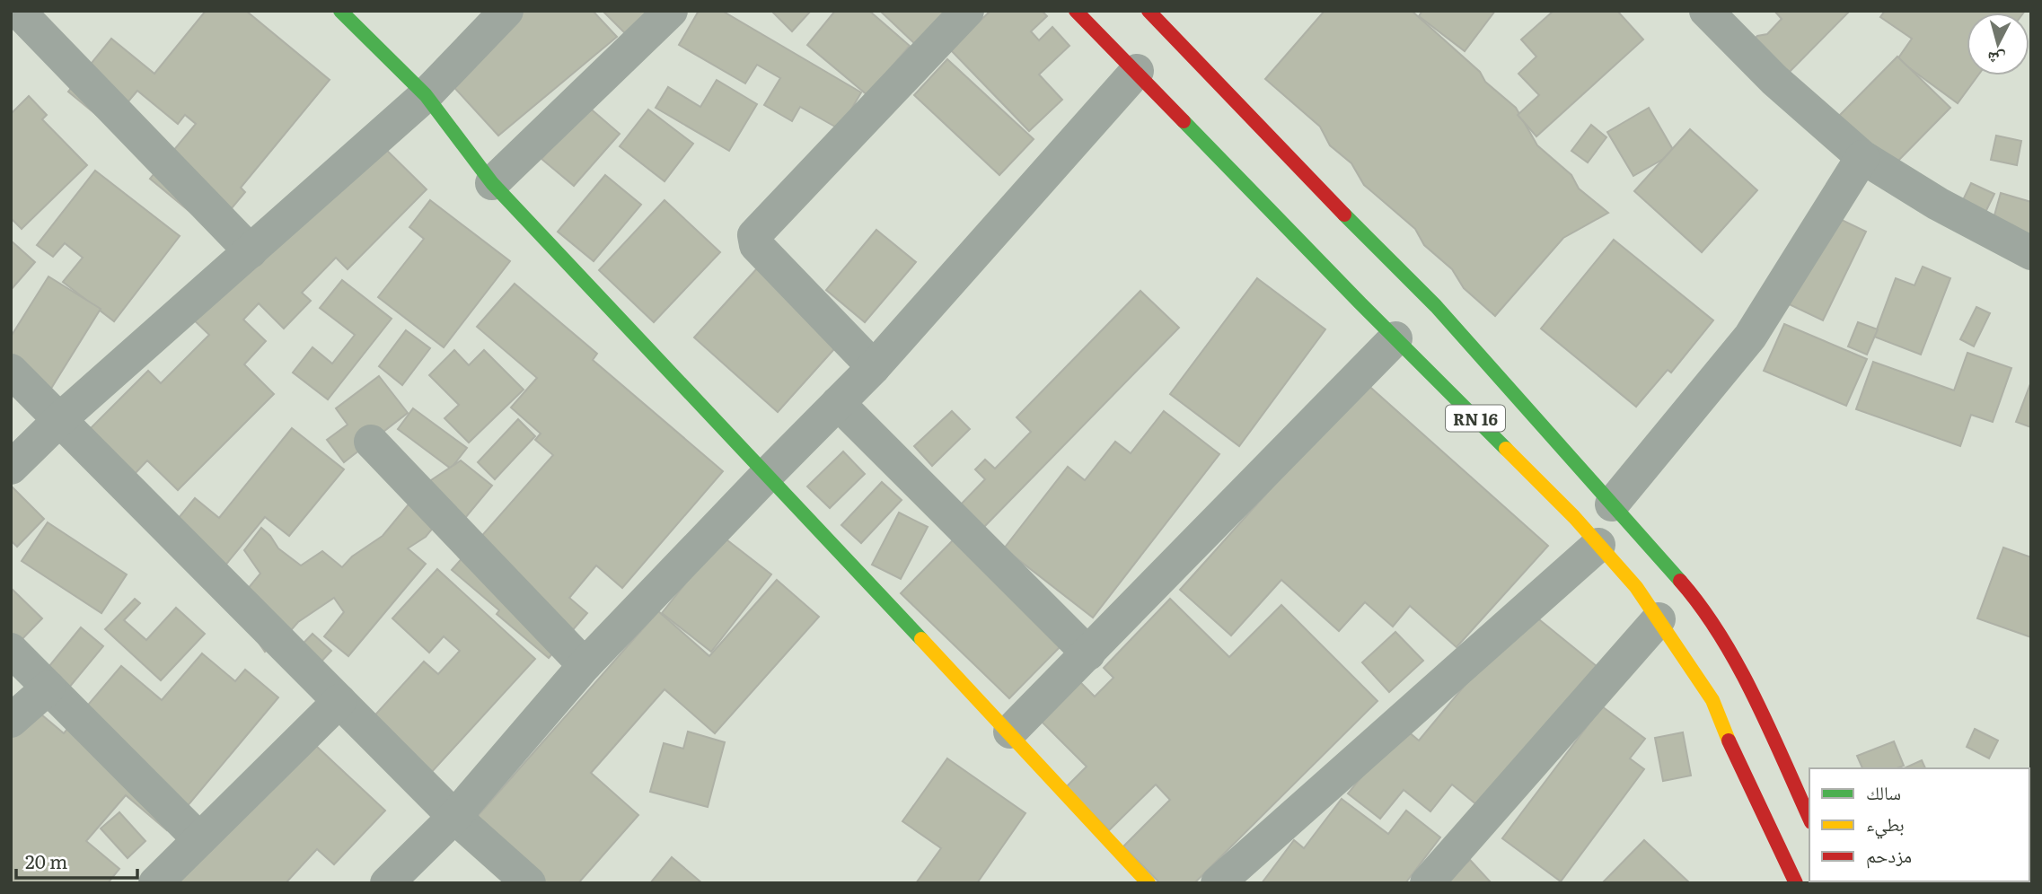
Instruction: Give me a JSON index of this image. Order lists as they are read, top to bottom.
{
  "streets": {
    "main road": ["RN 16"]
  },
  "legend": ["سالك", "بطيء", "مزدحم"],
  "scale_bar": "20 m",
  "north": "bottom"
}
